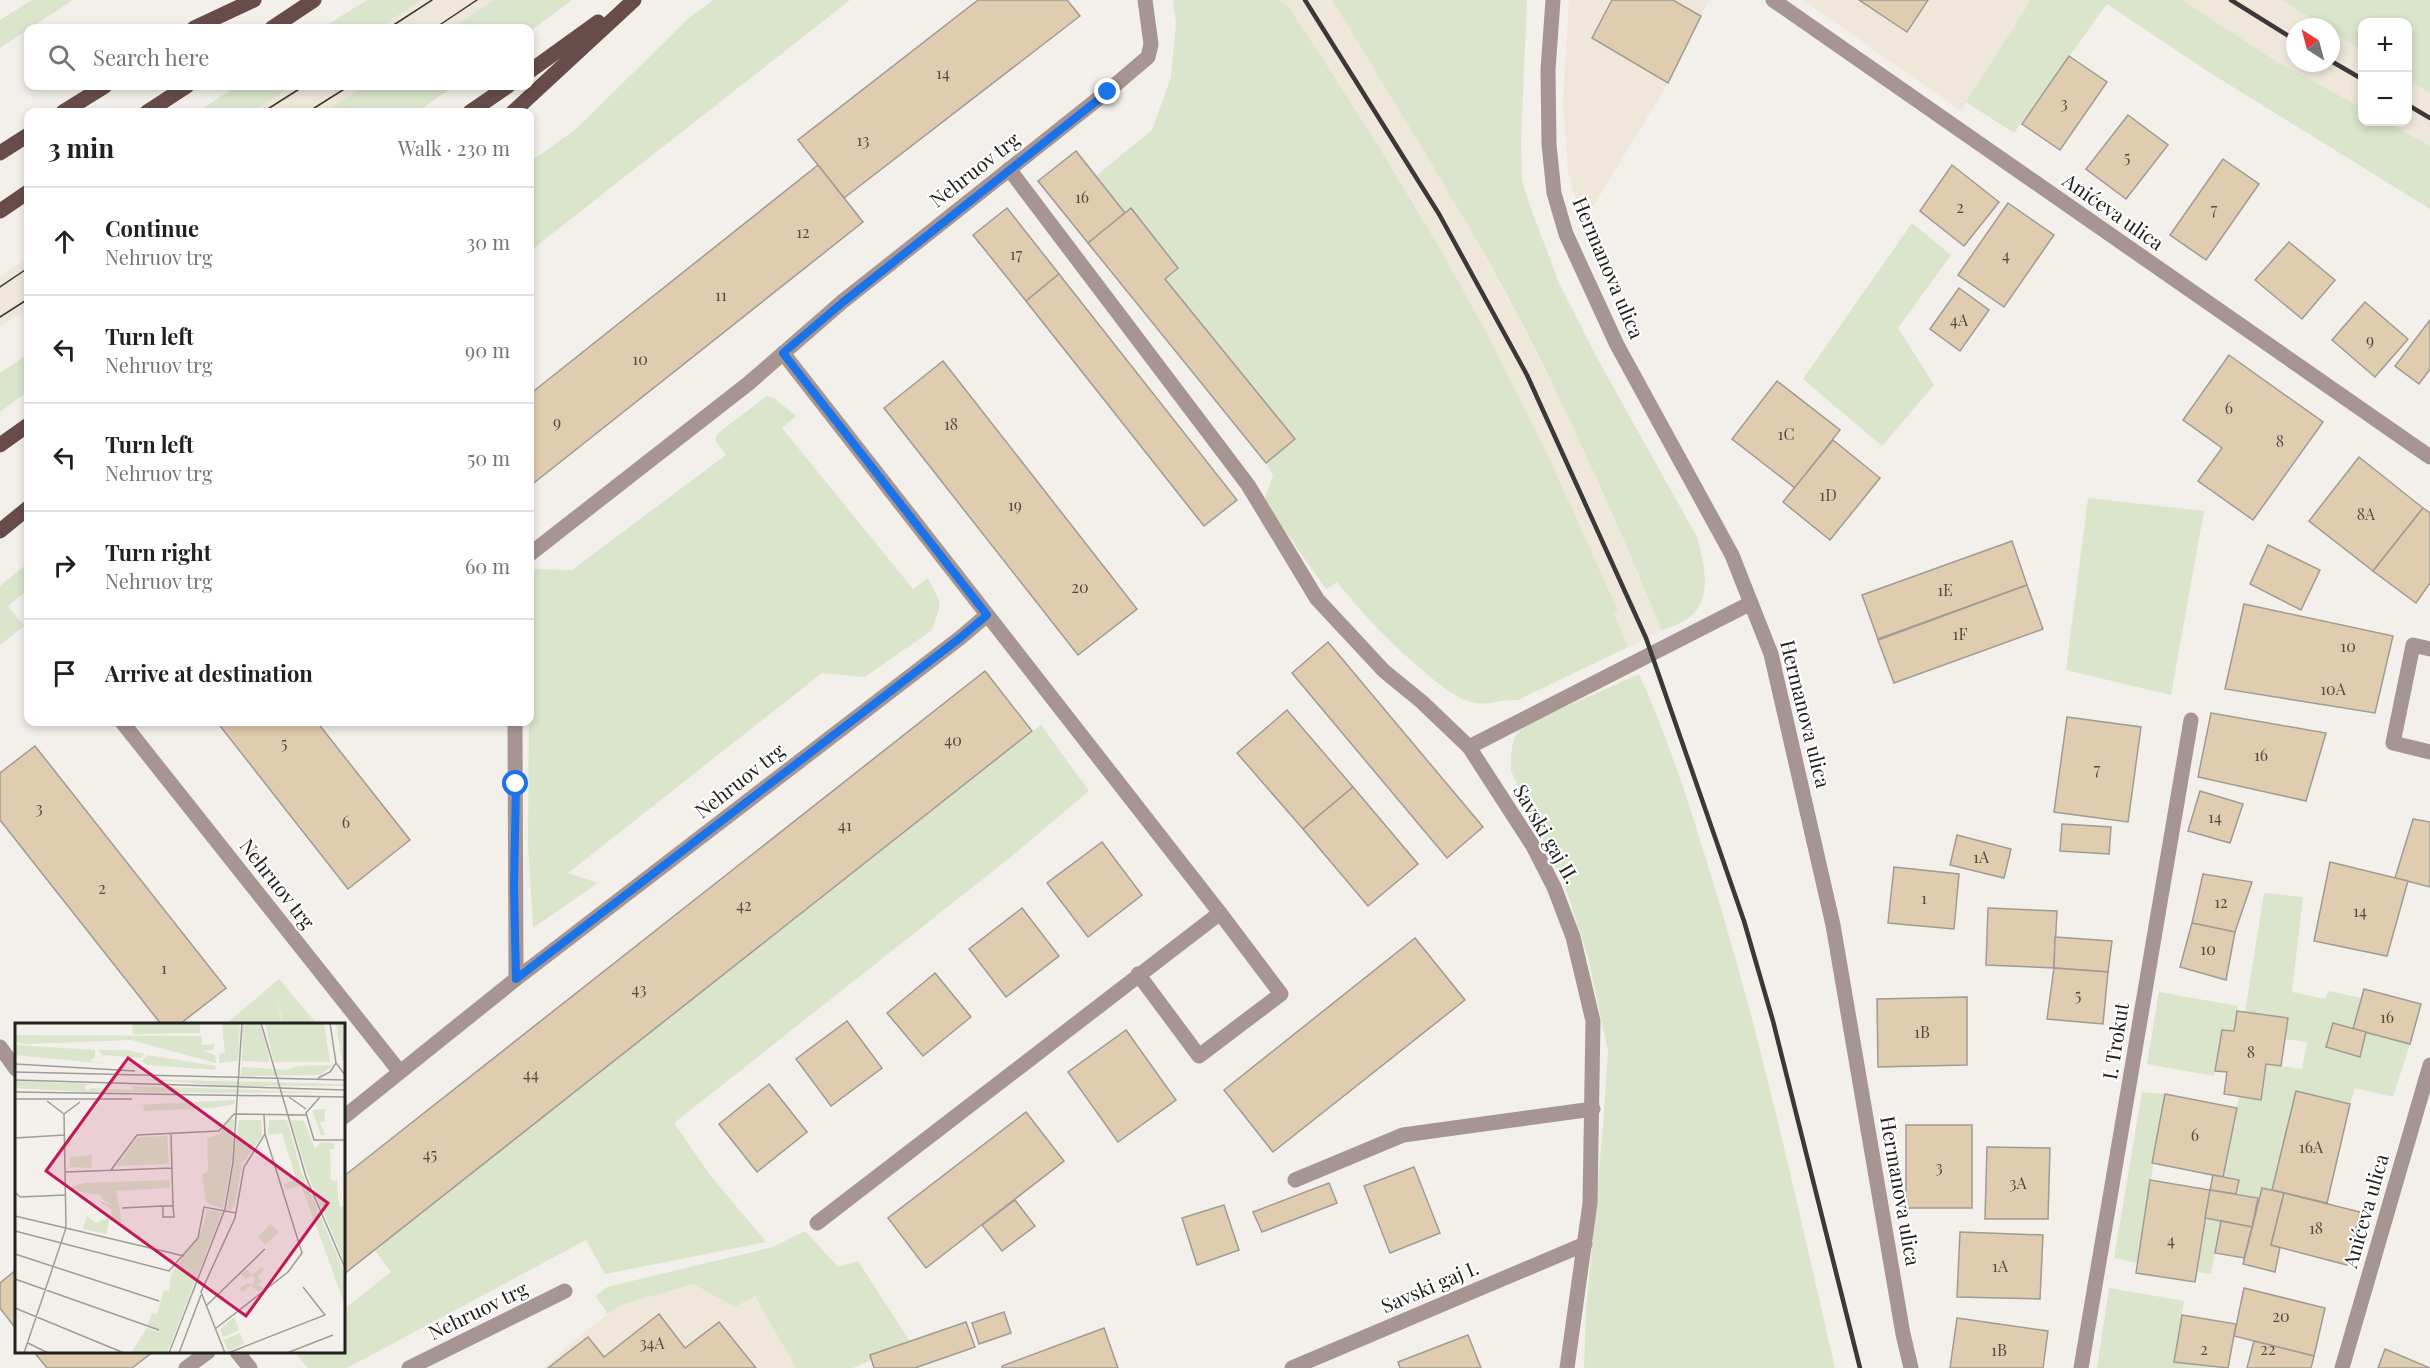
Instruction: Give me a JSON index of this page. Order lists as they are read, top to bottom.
{
  "streets": {
    "street": [
      "Nehruov trg",
      "Anićeva ulica",
      "Hermanova ulica",
      "Savski gaj II.",
      "I. Trokut",
      "Savski gaj I."
    ]
  },
  "crossings": [
    ["Nehruov trg", "Savski gaj II."],
    ["Savski gaj II.", "Savski gaj I."]
  ],
  "house_numbers": [
    "14",
    "3",
    "13",
    "5",
    "16",
    "2",
    "7",
    "12",
    "17",
    "4",
    "11",
    "4A",
    "9",
    "10",
    "6",
    "9",
    "18",
    "1C",
    "8",
    "1D",
    "19",
    "8A",
    "20",
    "1E",
    "1F",
    "10",
    "10A",
    "40",
    "5",
    "16",
    "7",
    "3",
    "14",
    "6",
    "41",
    "1A",
    "2",
    "1",
    "12",
    "42",
    "14",
    "10",
    "1",
    "43",
    "5",
    "16",
    "1B",
    "8",
    "44",
    "6",
    "16A",
    "45",
    "3",
    "3A",
    "18",
    "4",
    "1A",
    "20",
    "34A",
    "2",
    "22",
    "1B"
  ],
  "north": "top left",
  "page": {
    "map_buttons": ["+", "−"],
    "search": "Search here",
    "heading": ["3 min", "Walk · 230 m"],
    "list": [
      ["Continue", "Nehruov trg", "30 m"],
      ["Turn left", "Nehruov trg", "90 m"],
      ["Turn left", "Nehruov trg", "50 m"],
      ["Turn right", "Nehruov trg", "60 m"],
      "Arrive at destination"
    ]
  }
}
